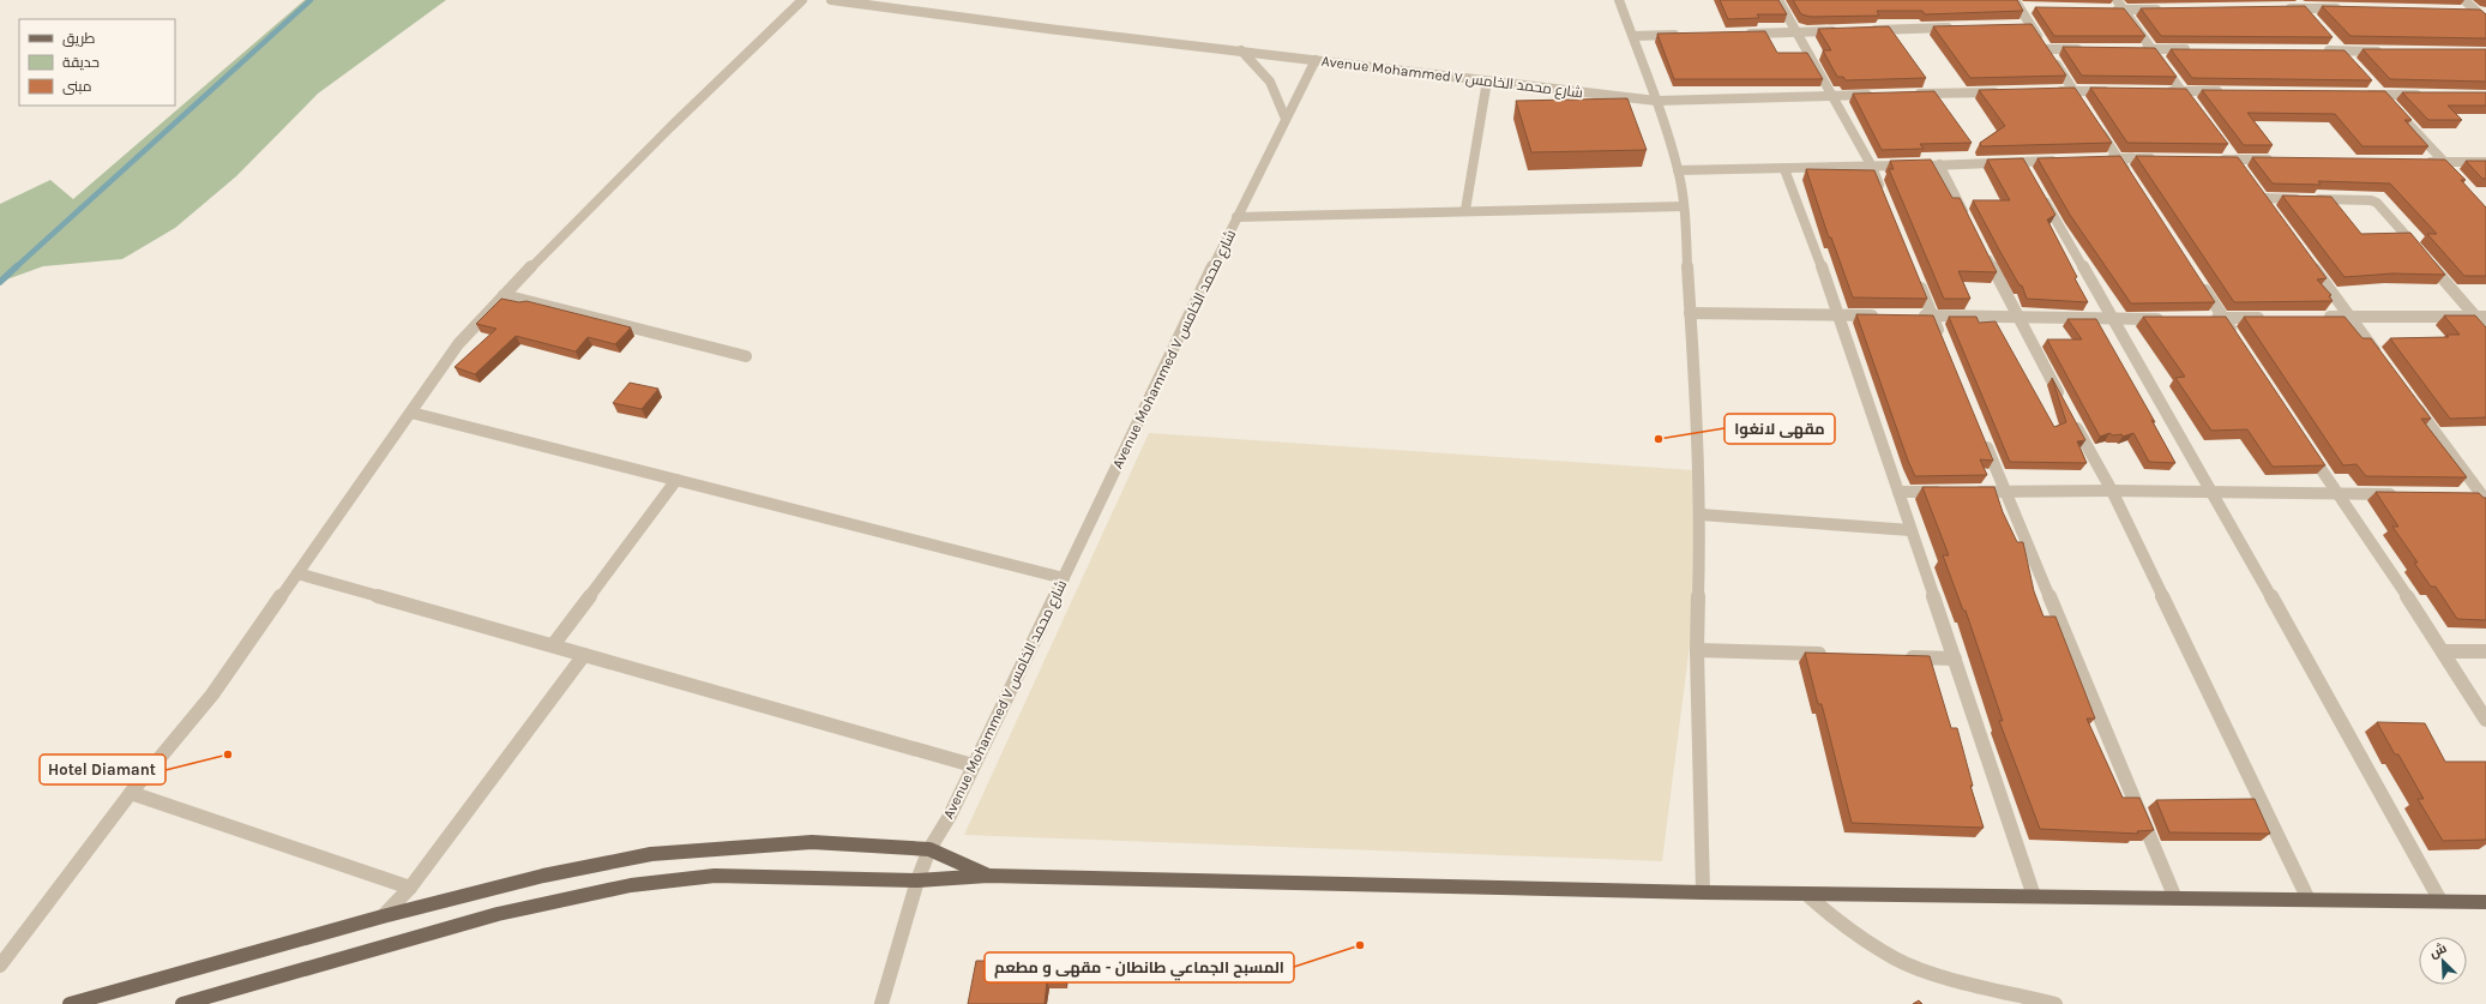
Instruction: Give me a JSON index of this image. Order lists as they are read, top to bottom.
{
  "streets": {
    "street": ["Avenue Mohammed V شارع محمد الخامس"]
  },
  "places": ["مقهى لانغوا", "Hotel Diamant", "المسبح الجماعي طانطان - مقهى و مطعم"],
  "legend": ["طريق", "حديقة", "مبنى"],
  "north": "top left"
}
